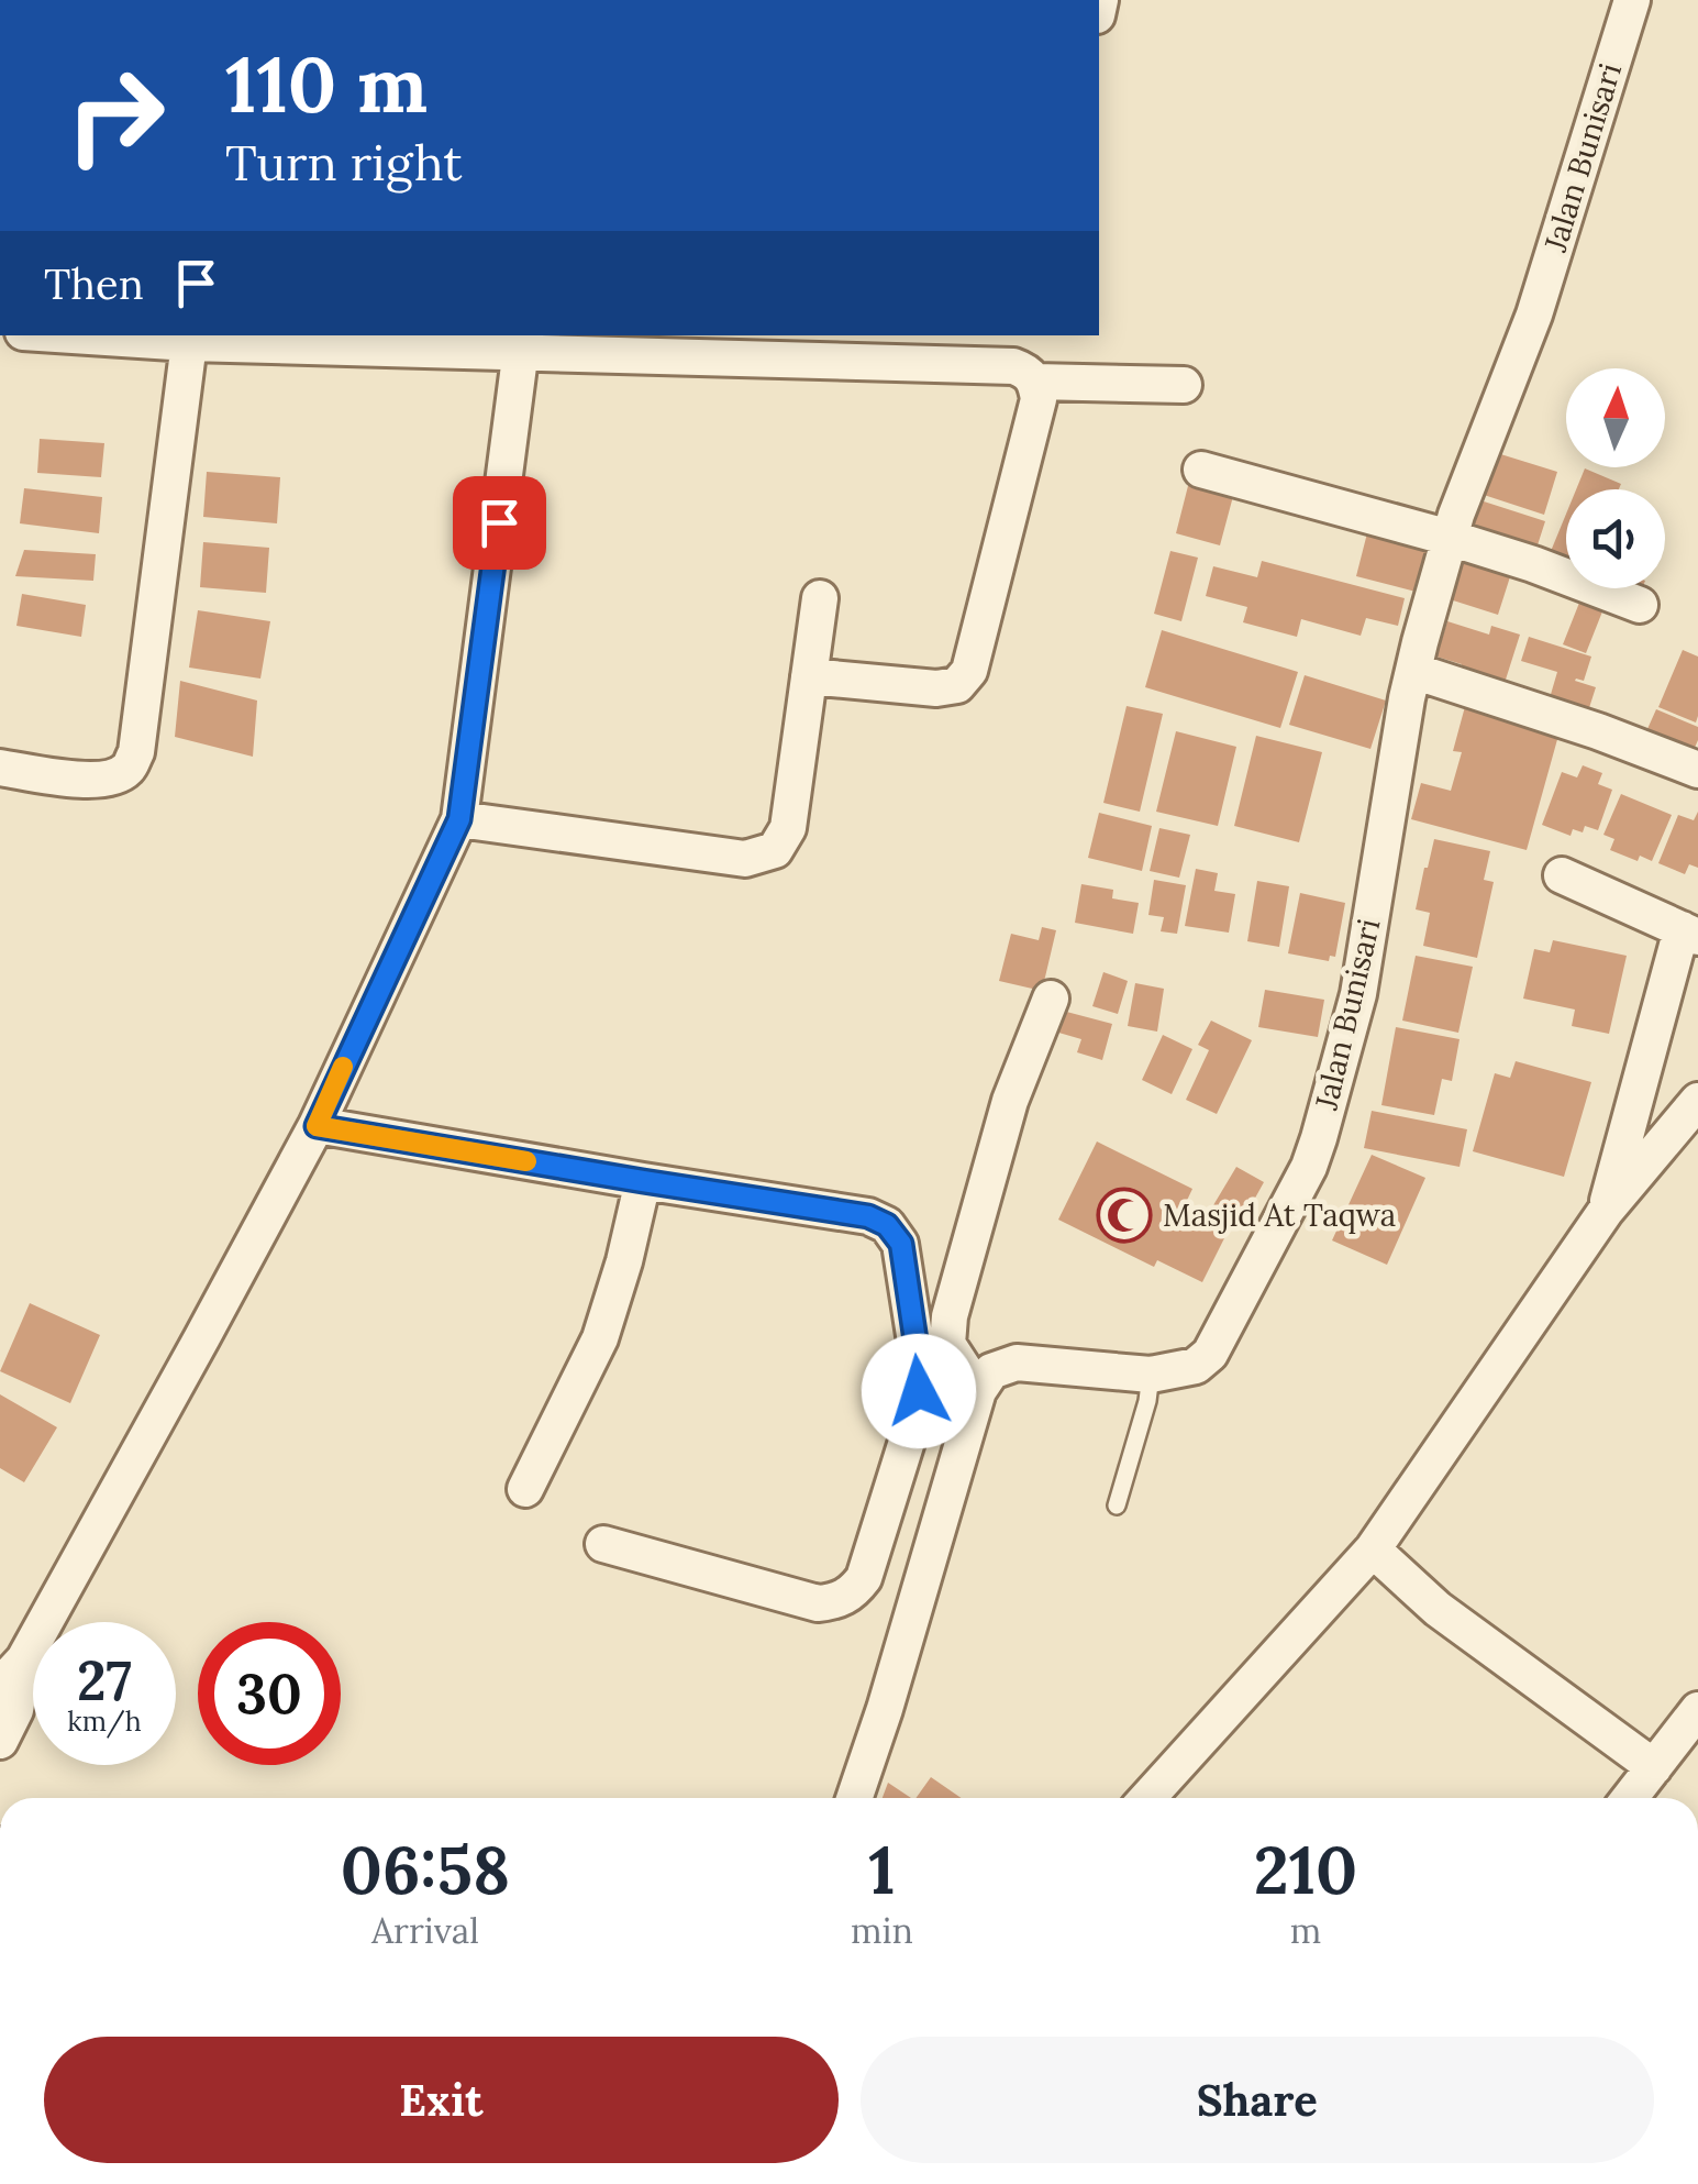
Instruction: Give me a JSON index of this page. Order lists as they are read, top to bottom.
{
  "streets": {
    "street": ["Jalan Bunisari"]
  },
  "places": {
    "mosque": ["Masjid At Taqwa"]
  },
  "north": "top",
  "page": {
    "turn": ["110 m", "Turn right"],
    "then": "Then",
    "speed": "27 km/h",
    "limit": "30",
    "eta": [
      "06:58",
      "Arrival",
      "1",
      "min",
      "210",
      "m"
    ],
    "buttons": ["Exit", "Share"]
  }
}
